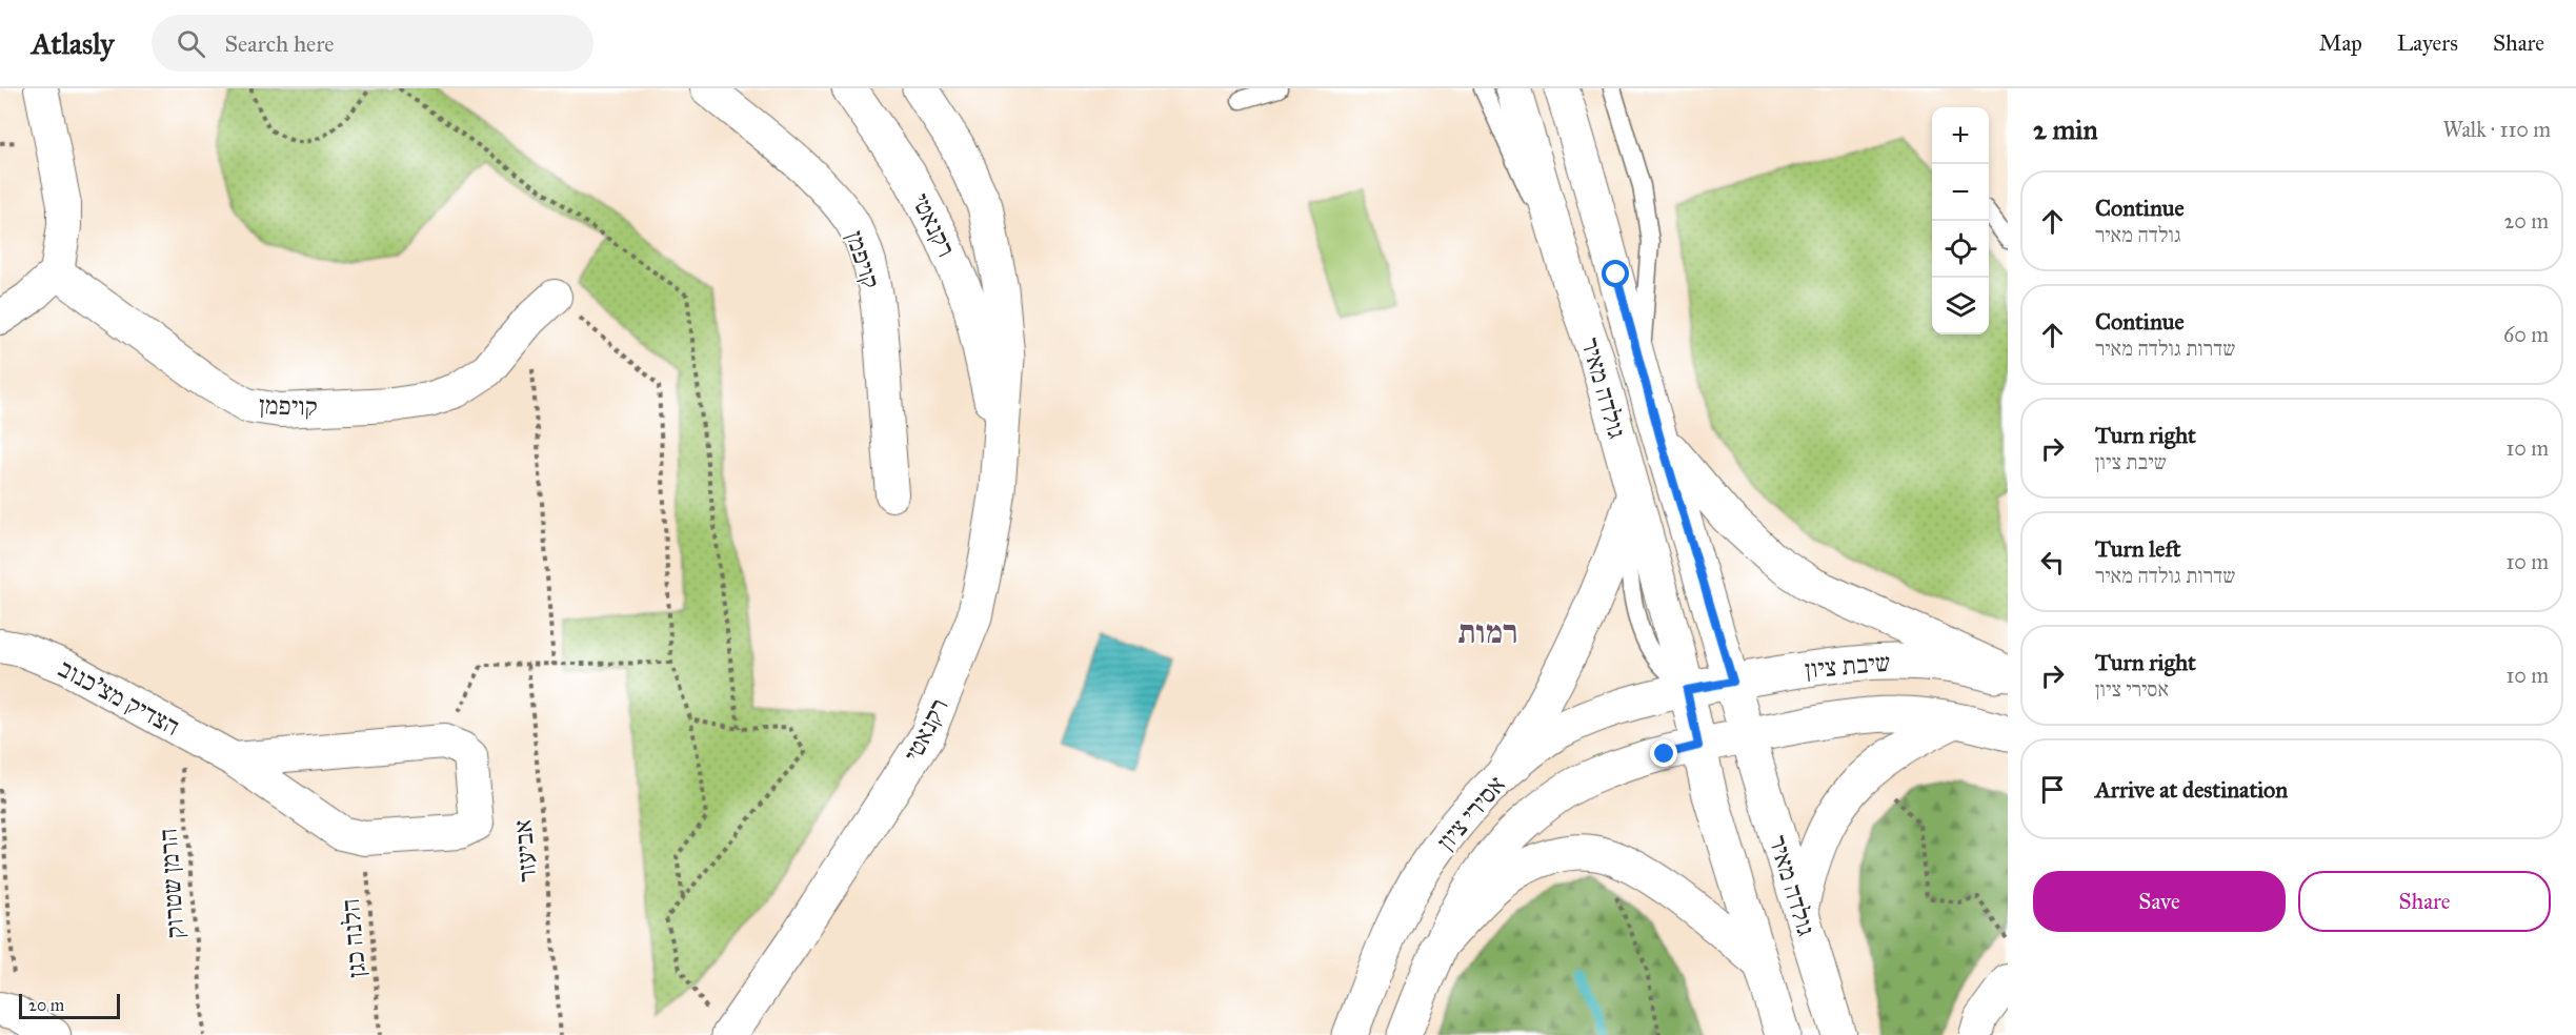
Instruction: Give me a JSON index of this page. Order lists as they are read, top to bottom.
{
  "streets": {
    "main road": [
      "רקנאטי",
      "גולדה מאיר",
      "שיבת ציון",
      "אסירי ציון"
    ],
    "street": ["קויפמן", "הצדיק מצ'כנוב"],
    "path": ["אביעזר", "הרמן שטרוק", "הלנה כגן"]
  },
  "crossings": [
    ["גולדה מאיר", "שיבת ציון"],
    ["גולדה מאיר", "אסירי ציון"],
    ["שיבת ציון", "אסירי ציון"],
    ["הצדיק מצ'כנוב", "הרמן שטרוק"],
    ["הצדיק מצ'כנוב", "הלנה כגן"]
  ],
  "districts": ["רמות"],
  "scale_bar": "20 m",
  "page": {
    "header": "Atlasly",
    "search": "Search here",
    "nav": ["Map", "Layers", "Share"],
    "heading": ["2 min", "Walk · 110 m"],
    "map_buttons": ["+", "−"],
    "list": [
      ["Continue", "גולדה מאיר", "20 m"],
      ["Continue", "שדרות גולדה מאיר", "60 m"],
      ["Turn right", "שיבת ציון", "10 m"],
      ["Turn left", "שדרות גולדה מאיר", "10 m"],
      ["Turn right", "אסירי ציון", "10 m"],
      "Arrive at destination"
    ],
    "buttons": ["Save", "Share"],
    "scale": "20 m"
  }
}
